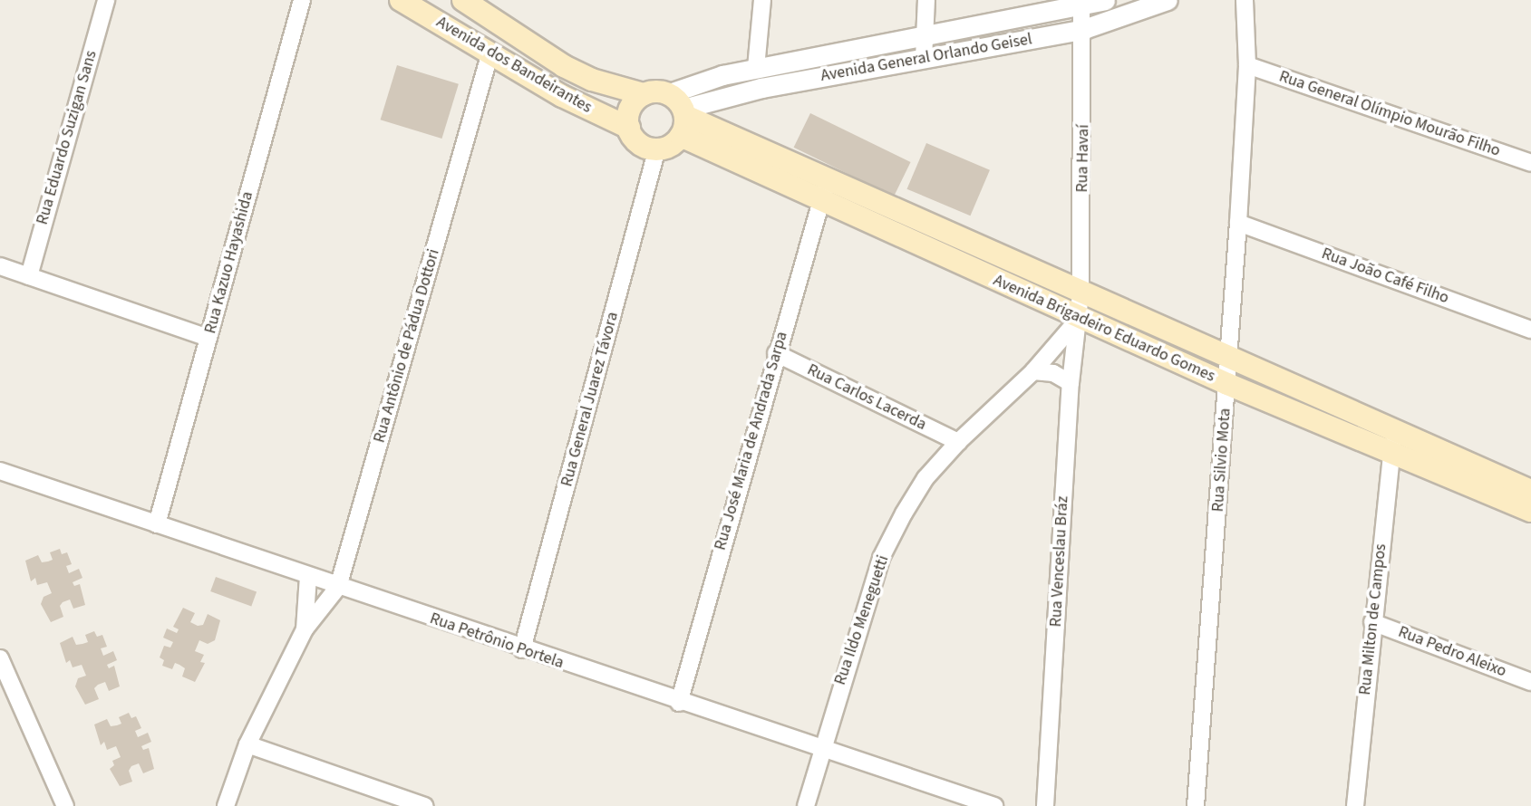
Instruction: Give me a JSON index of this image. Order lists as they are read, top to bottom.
{
  "streets": {
    "main road": ["Avenida dos Bandeirantes", "Avenida Brigadeiro Eduardo Gomes"],
    "street": [
      "Avenida General Orlando Geisel",
      "Rua General Olímpio Mourão Filho",
      "Rua Eduardo Suzigan Sans",
      "Rua Havaí",
      "Rua Kazuo Hayashida",
      "Rua João Café Filho",
      "Rua Antônio de Pádua Dottori",
      "Rua Carlos Lacerda",
      "Rua General Juarez Távora",
      "Rua José Maria de Andrada Sarpa",
      "Rua Silvio Mota",
      "Rua Venceslau Bráz",
      "Rua Milton de Campos",
      "Rua Ildo Meneguetti",
      "Rua Petrônio Portela",
      "Rua Pedro Aleixo"
    ]
  },
  "crossings": [
    ["Avenida General Orlando Geisel", "Avenida dos Bandeirantes"],
    ["Avenida General Orlando Geisel", "Rua Havaí"],
    ["Avenida General Orlando Geisel", "Avenida Brigadeiro Eduardo Gomes"],
    ["Avenida General Orlando Geisel", "Rua General Juarez Távora"],
    ["Avenida dos Bandeirantes", "Avenida Brigadeiro Eduardo Gomes"],
    ["Avenida dos Bandeirantes", "Rua Antônio de Pádua Dottori"],
    ["Avenida dos Bandeirantes", "Rua General Juarez Távora"],
    ["Rua General Olímpio Mourão Filho", "Rua Silvio Mota"],
    ["Rua Havaí", "Avenida Brigadeiro Eduardo Gomes"],
    ["Rua Havaí", "Rua Venceslau Bráz"],
    ["Rua Havaí", "Rua Ildo Meneguetti"],
    ["Rua Kazuo Hayashida", "Rua Petrônio Portela"],
    ["Rua João Café Filho", "Rua Silvio Mota"],
    ["Avenida Brigadeiro Eduardo Gomes", "Rua General Juarez Távora"],
    ["Avenida Brigadeiro Eduardo Gomes", "Rua José Maria de Andrada Sarpa"],
    ["Avenida Brigadeiro Eduardo Gomes", "Rua Silvio Mota"],
    ["Avenida Brigadeiro Eduardo Gomes", "Rua Venceslau Bráz"],
    ["Avenida Brigadeiro Eduardo Gomes", "Rua Milton de Campos"],
    ["Avenida Brigadeiro Eduardo Gomes", "Rua Ildo Meneguetti"],
    ["Rua Antônio de Pádua Dottori", "Rua Petrônio Portela"],
    ["Rua Carlos Lacerda", "Rua José Maria de Andrada Sarpa"],
    ["Rua Carlos Lacerda", "Rua Ildo Meneguetti"],
    ["Rua General Juarez Távora", "Rua Petrônio Portela"],
    ["Rua José Maria de Andrada Sarpa", "Rua Petrônio Portela"],
    ["Rua Venceslau Bráz", "Rua Ildo Meneguetti"],
    ["Rua Milton de Campos", "Rua Pedro Aleixo"],
    ["Rua Ildo Meneguetti", "Rua Petrônio Portela"]
  ]
}
